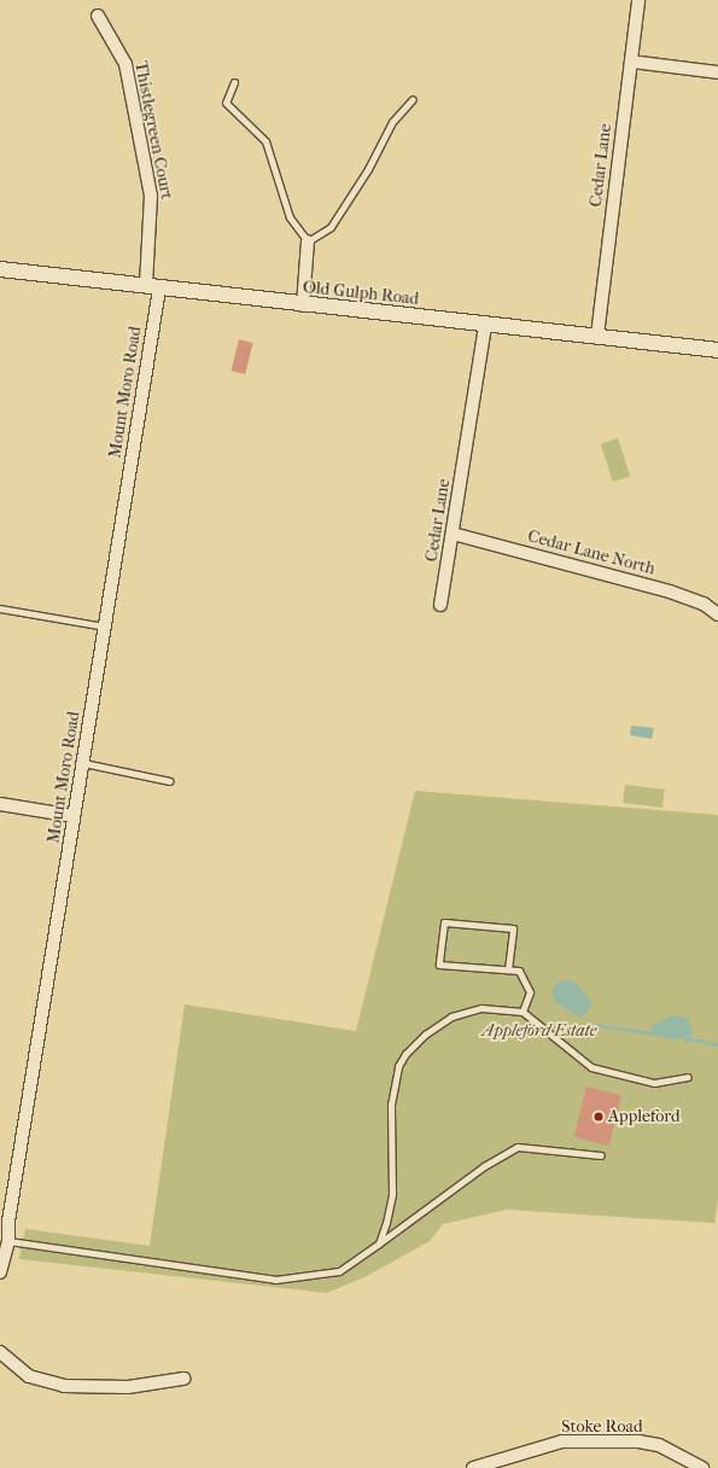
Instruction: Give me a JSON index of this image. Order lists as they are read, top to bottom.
{
  "streets": {
    "street": [
      "Thistlegreen Court",
      "Cedar Lane",
      "Old Gulph Road",
      "Mount Moro Road",
      "Cedar Lane North",
      "Stoke Road"
    ]
  },
  "crossings": [
    ["Thistlegreen Court", "Old Gulph Road"],
    ["Thistlegreen Court", "Mount Moro Road"],
    ["Cedar Lane", "Old Gulph Road"],
    ["Cedar Lane", "Cedar Lane North"],
    ["Old Gulph Road", "Mount Moro Road"]
  ],
  "parks": ["Appleford Estate"],
  "places": ["Appleford"]
}
